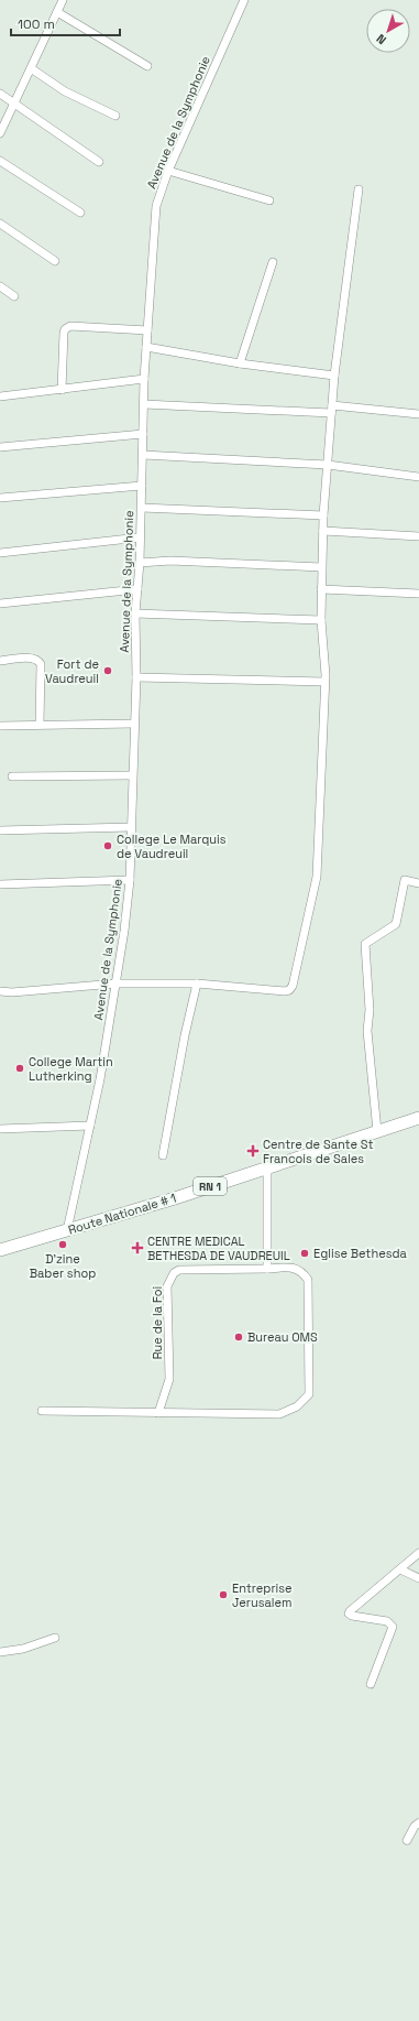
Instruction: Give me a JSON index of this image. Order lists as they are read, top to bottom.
{
  "streets": {
    "main road": ["RN 1", "Route Nationale # 1"],
    "street": ["Avenue de la Symphonie", "Rue de la Foi"]
  },
  "crossings": [
    ["Avenue de la Symphonie", "Route Nationale # 1"]
  ],
  "places": {
    "other": [
      "Fort de Vaudreuil",
      "College Le Marquis de Vaudreuil",
      "College Martin Lutherking",
      "D'zine Baber shop",
      "Eglise Bethesda",
      "Bureau OMS",
      "Entreprise Jerusalem"
    ],
    "health": ["Centre de Sante St Francois de Sales", "CENTRE MEDICAL BETHESDA DE VAUDREUIL"]
  },
  "scale_bar": "100 m",
  "north": "bottom left"
}
